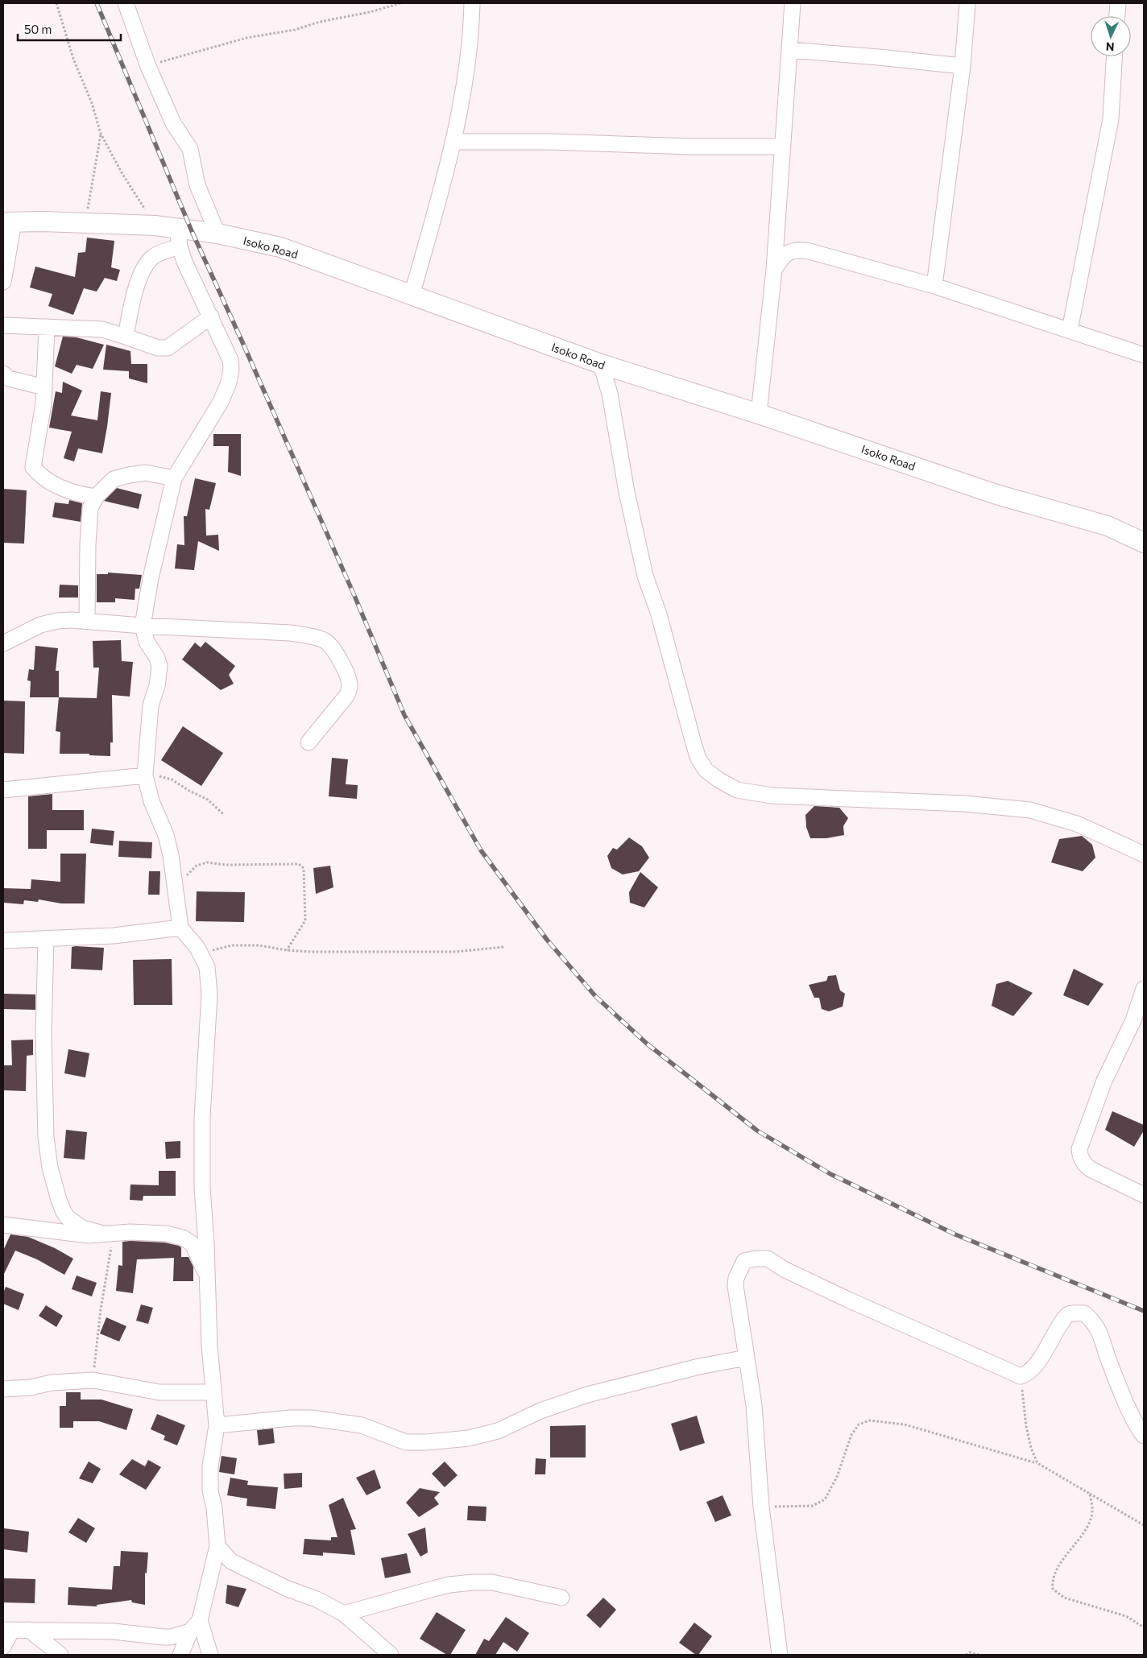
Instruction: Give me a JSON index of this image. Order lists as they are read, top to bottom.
{
  "streets": {
    "street": ["Isoko Road"]
  },
  "scale_bar": "50 m",
  "north": "bottom"
}
